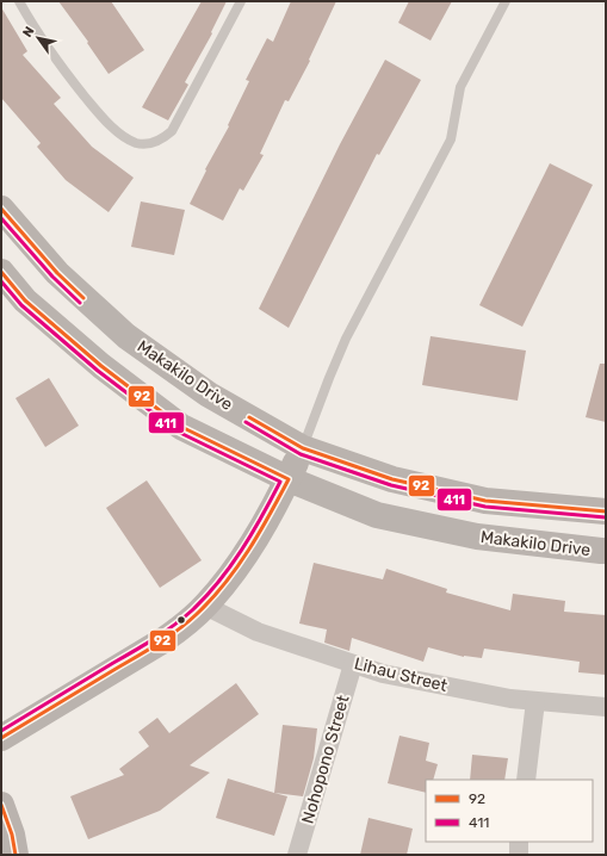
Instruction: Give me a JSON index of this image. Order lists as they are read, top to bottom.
{
  "streets": {
    "main road": ["Makakilo Drive"],
    "street": ["Lihau Street", "Nohopono Street"]
  },
  "crossings": [
    ["Lihau Street", "Nohopono Street"]
  ],
  "lines": ["transit line 92", "transit line 411"],
  "legend": ["92", "411"],
  "north": "top left"
}
